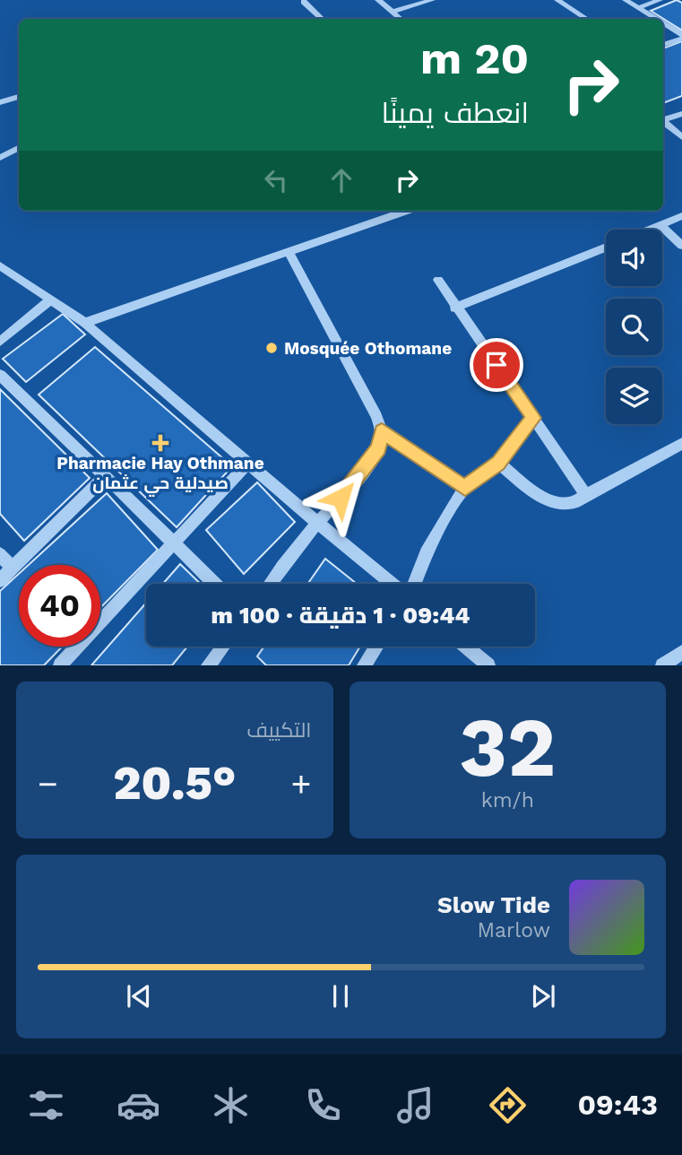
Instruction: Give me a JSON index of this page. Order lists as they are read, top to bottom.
{
  "places": {
    "other": ["Mosquée Othomane"],
    "health": ["Pharmacie Hay Othmane صيدلية حي عثمان"]
  },
  "page": {
    "turn": ["20 m", "انعطف يمينًا"],
    "limit": "40",
    "trip": "09:44 · 1 دقيقة · 100 m",
    "tile": [
      ["32", "km/h"],
      "التكييف"
    ],
    "heat": ["−", "20.5°", "+"],
    "song": ["Slow Tide", "Marlow"],
    "tabs": "09:43"
  }
}
